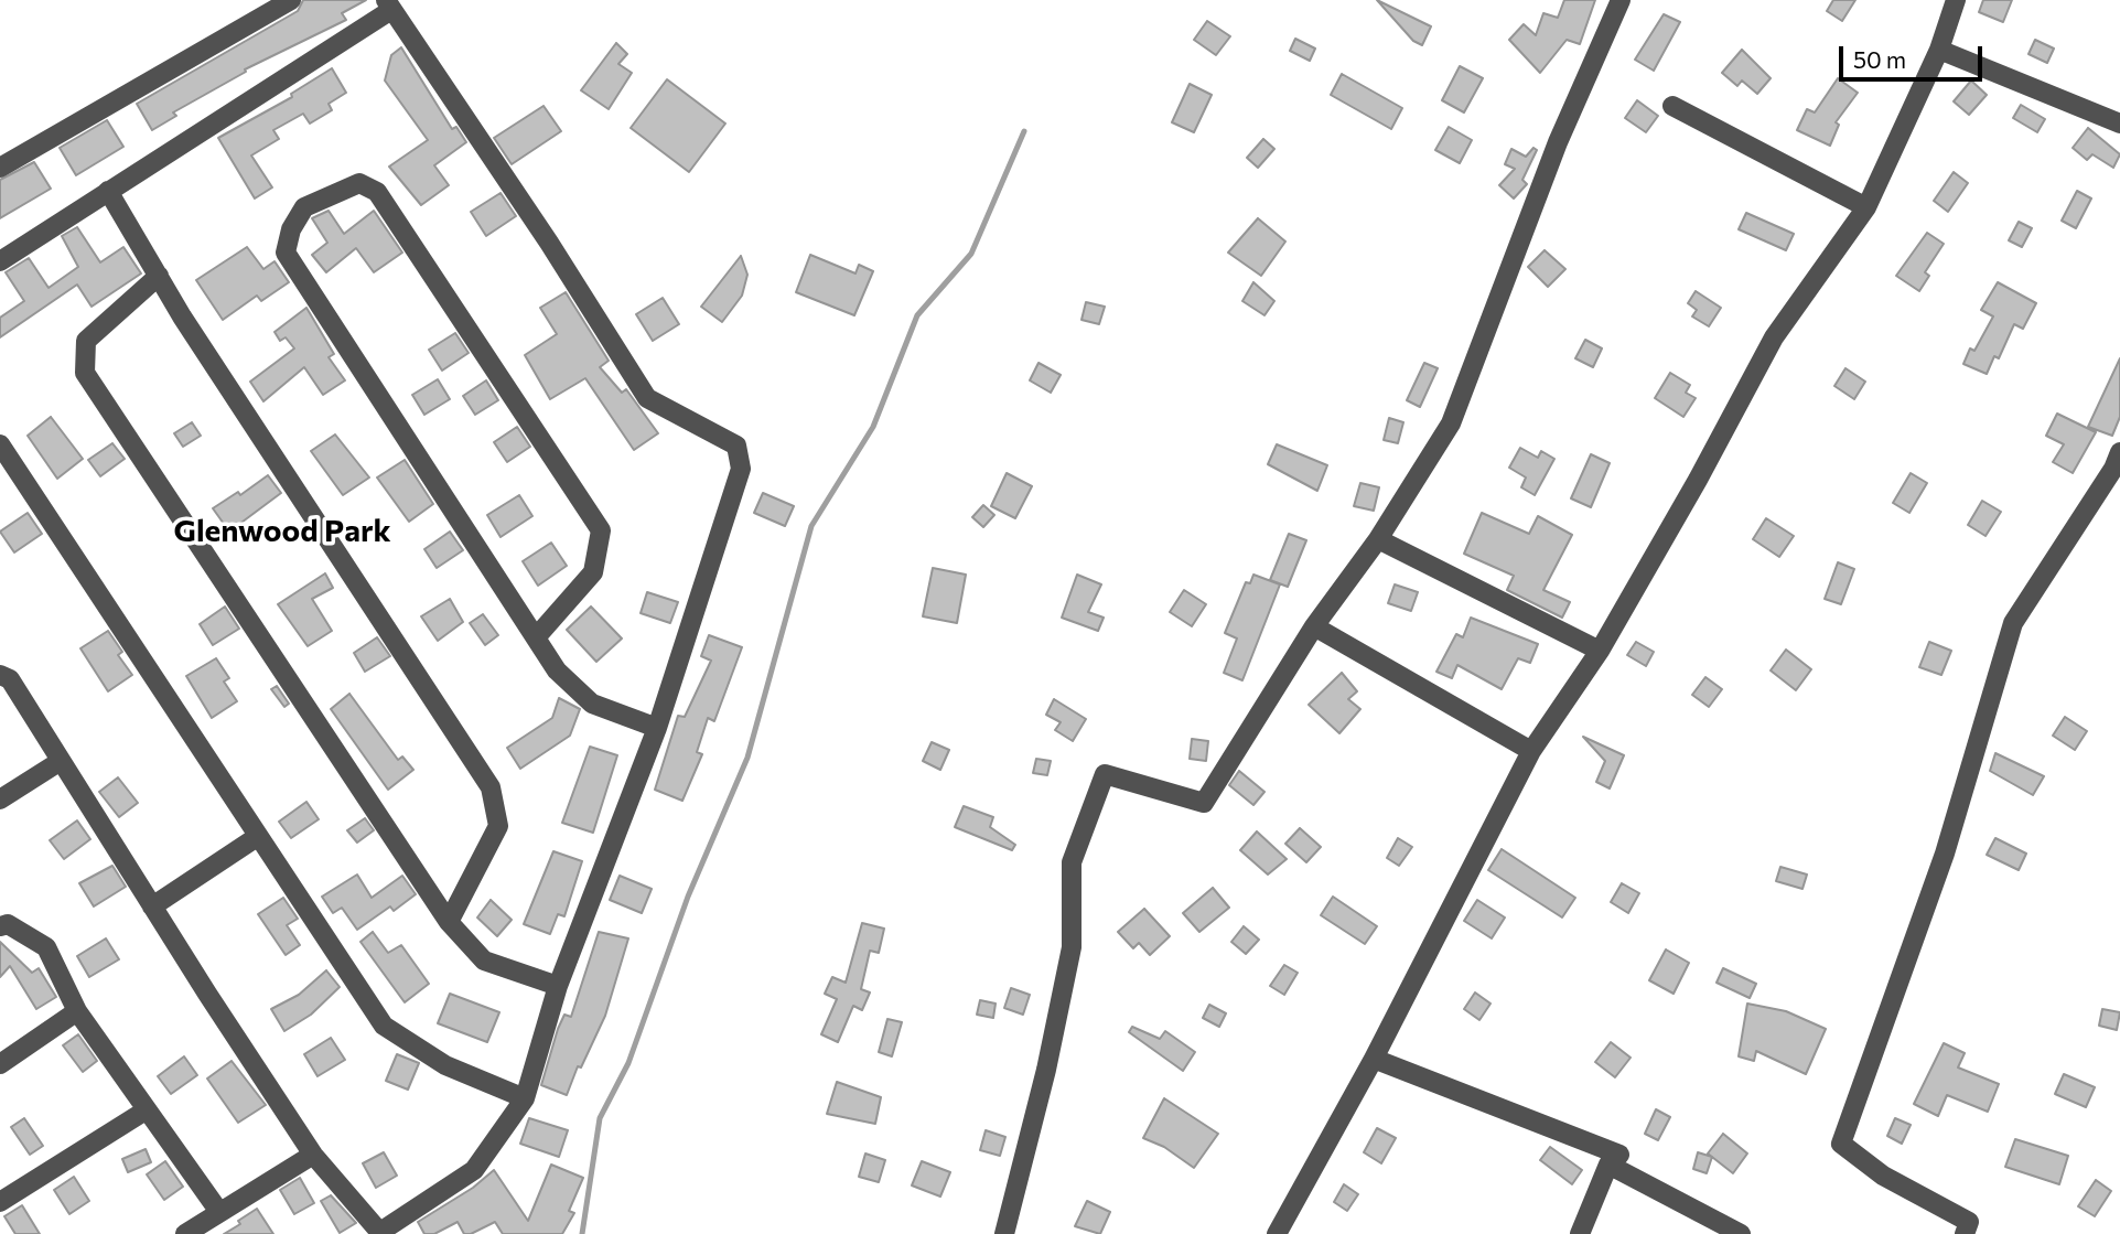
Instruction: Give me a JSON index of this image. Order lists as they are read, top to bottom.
{
  "districts": ["Glenwood Park"],
  "scale_bar": "50 m"
}
